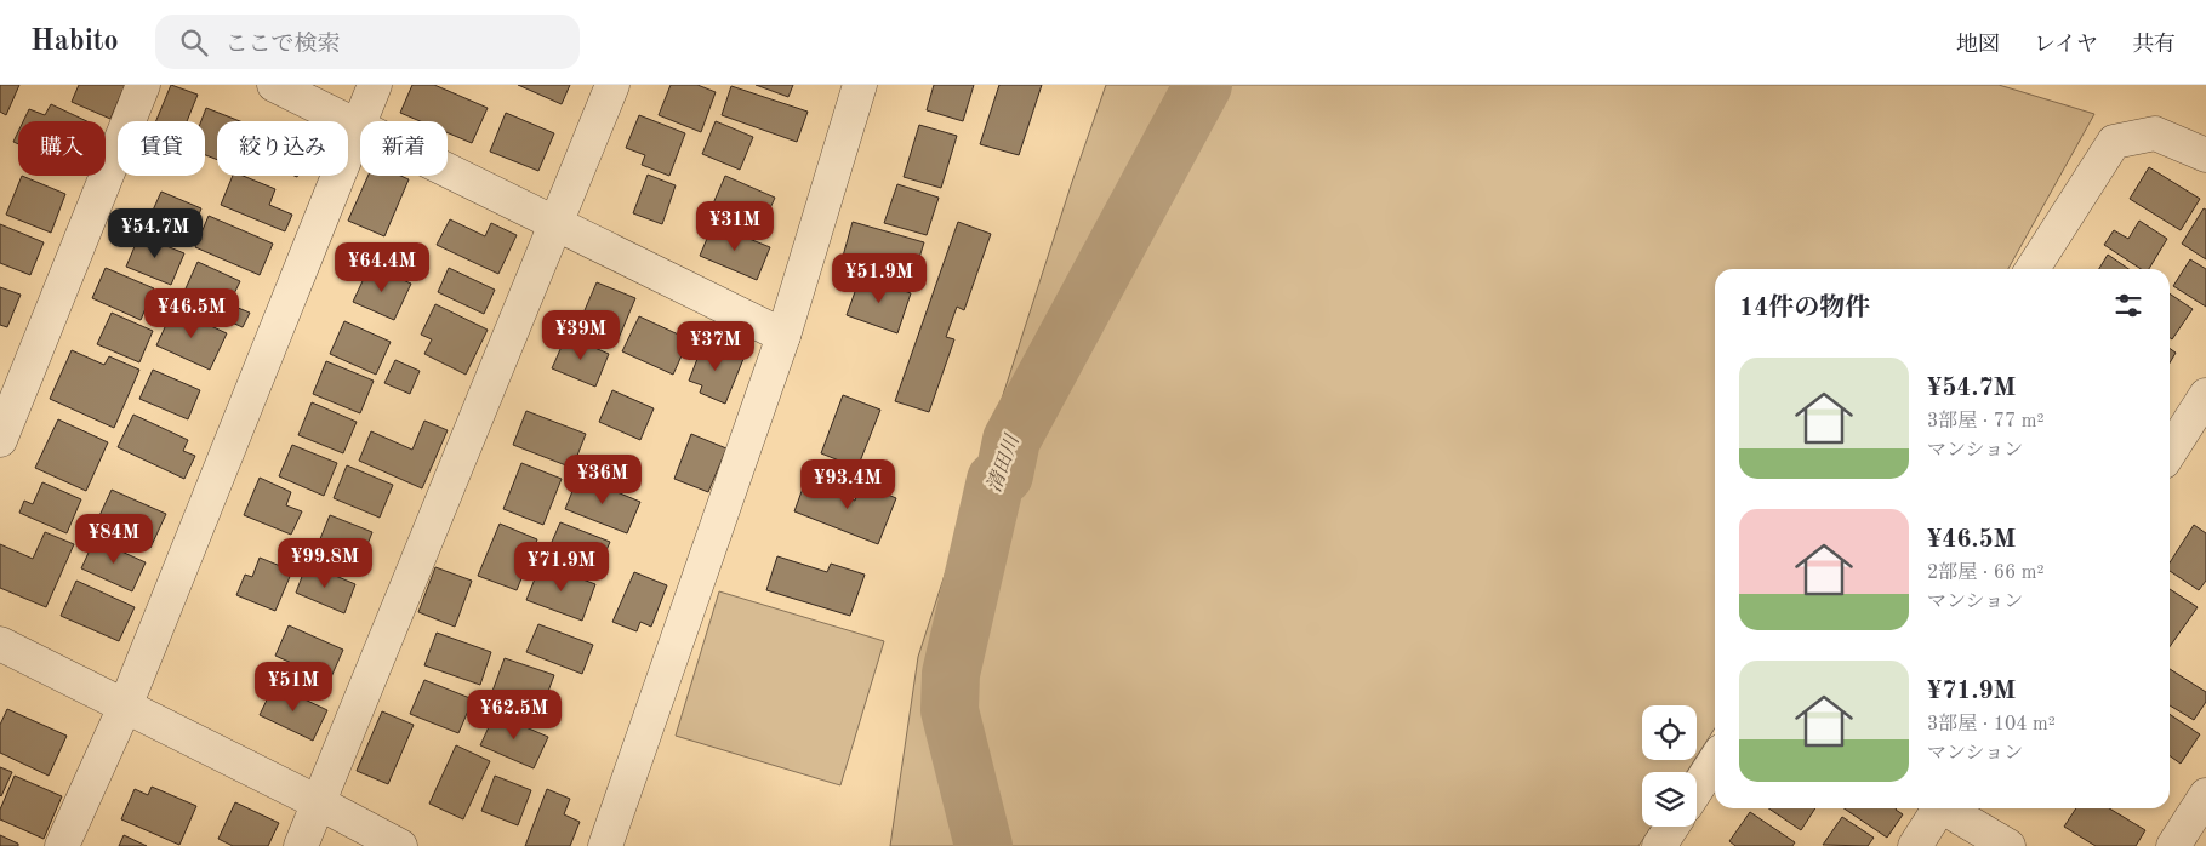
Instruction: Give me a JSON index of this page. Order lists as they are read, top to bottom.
{
  "water": ["清田川"],
  "page": {
    "header": "Habito",
    "search": "ここで検索",
    "nav": ["地図", "レイヤ", "共有"],
    "chip": [
      "購入",
      "賃貸",
      "絞り込み",
      "新着"
    ],
    "price": [
      "¥31M",
      "¥54.7M",
      "¥64.4M",
      "¥51.9M",
      "¥46.5M",
      "¥39M",
      "¥37M",
      "¥36M",
      "¥93.4M",
      "¥84M",
      "¥99.8M",
      "¥71.9M",
      "¥51M",
      "¥62.5M"
    ],
    "heading": "14件の物件",
    "list": [
      {
        "name": "¥54.7M",
        "note": "3部屋 · 77 m² · マンション"
      },
      {
        "name": "¥46.5M",
        "note": "2部屋 · 66 m² · マンション"
      },
      {
        "name": "¥71.9M",
        "note": "3部屋 · 104 m² · マンション"
      }
    ]
  }
}
